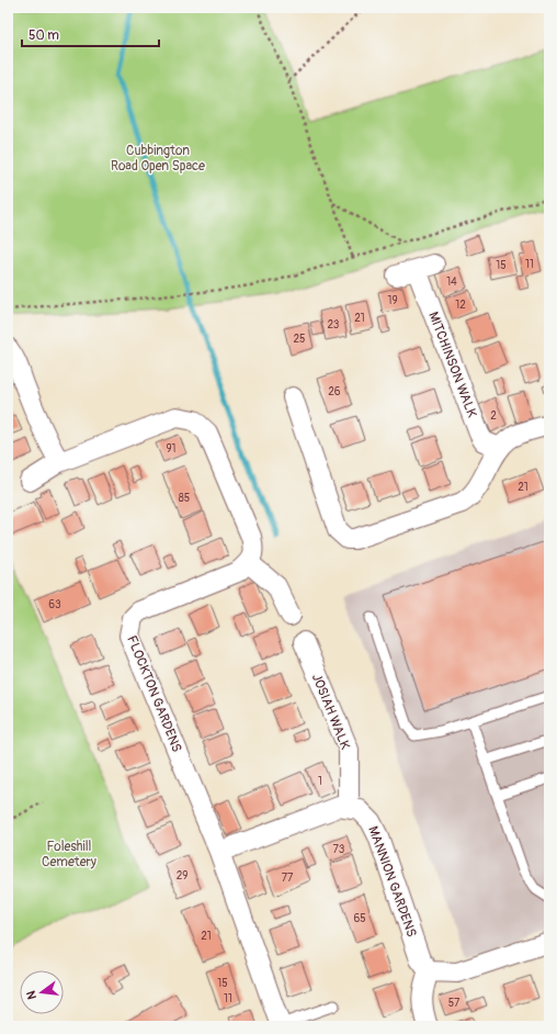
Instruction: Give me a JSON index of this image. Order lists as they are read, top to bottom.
{
  "streets": {
    "street": [
      "MITCHINSON WALK",
      "FLOCKTON GARDENS",
      "JOSIAH WALK",
      "MANNION GARDENS"
    ]
  },
  "crossings": [
    ["JOSIAH WALK", "MANNION GARDENS"]
  ],
  "parks": ["Cubbington Road Open Space", "Foleshill Cemetery"],
  "house_numbers": [
    "11",
    "15",
    "14",
    "19",
    "12",
    "21",
    "23",
    "25",
    "26",
    "2",
    "91",
    "21",
    "85",
    "63",
    "1",
    "73",
    "29",
    "77",
    "65",
    "21",
    "15",
    "11",
    "57"
  ],
  "scale_bar": "50 m",
  "north": "left"
}
